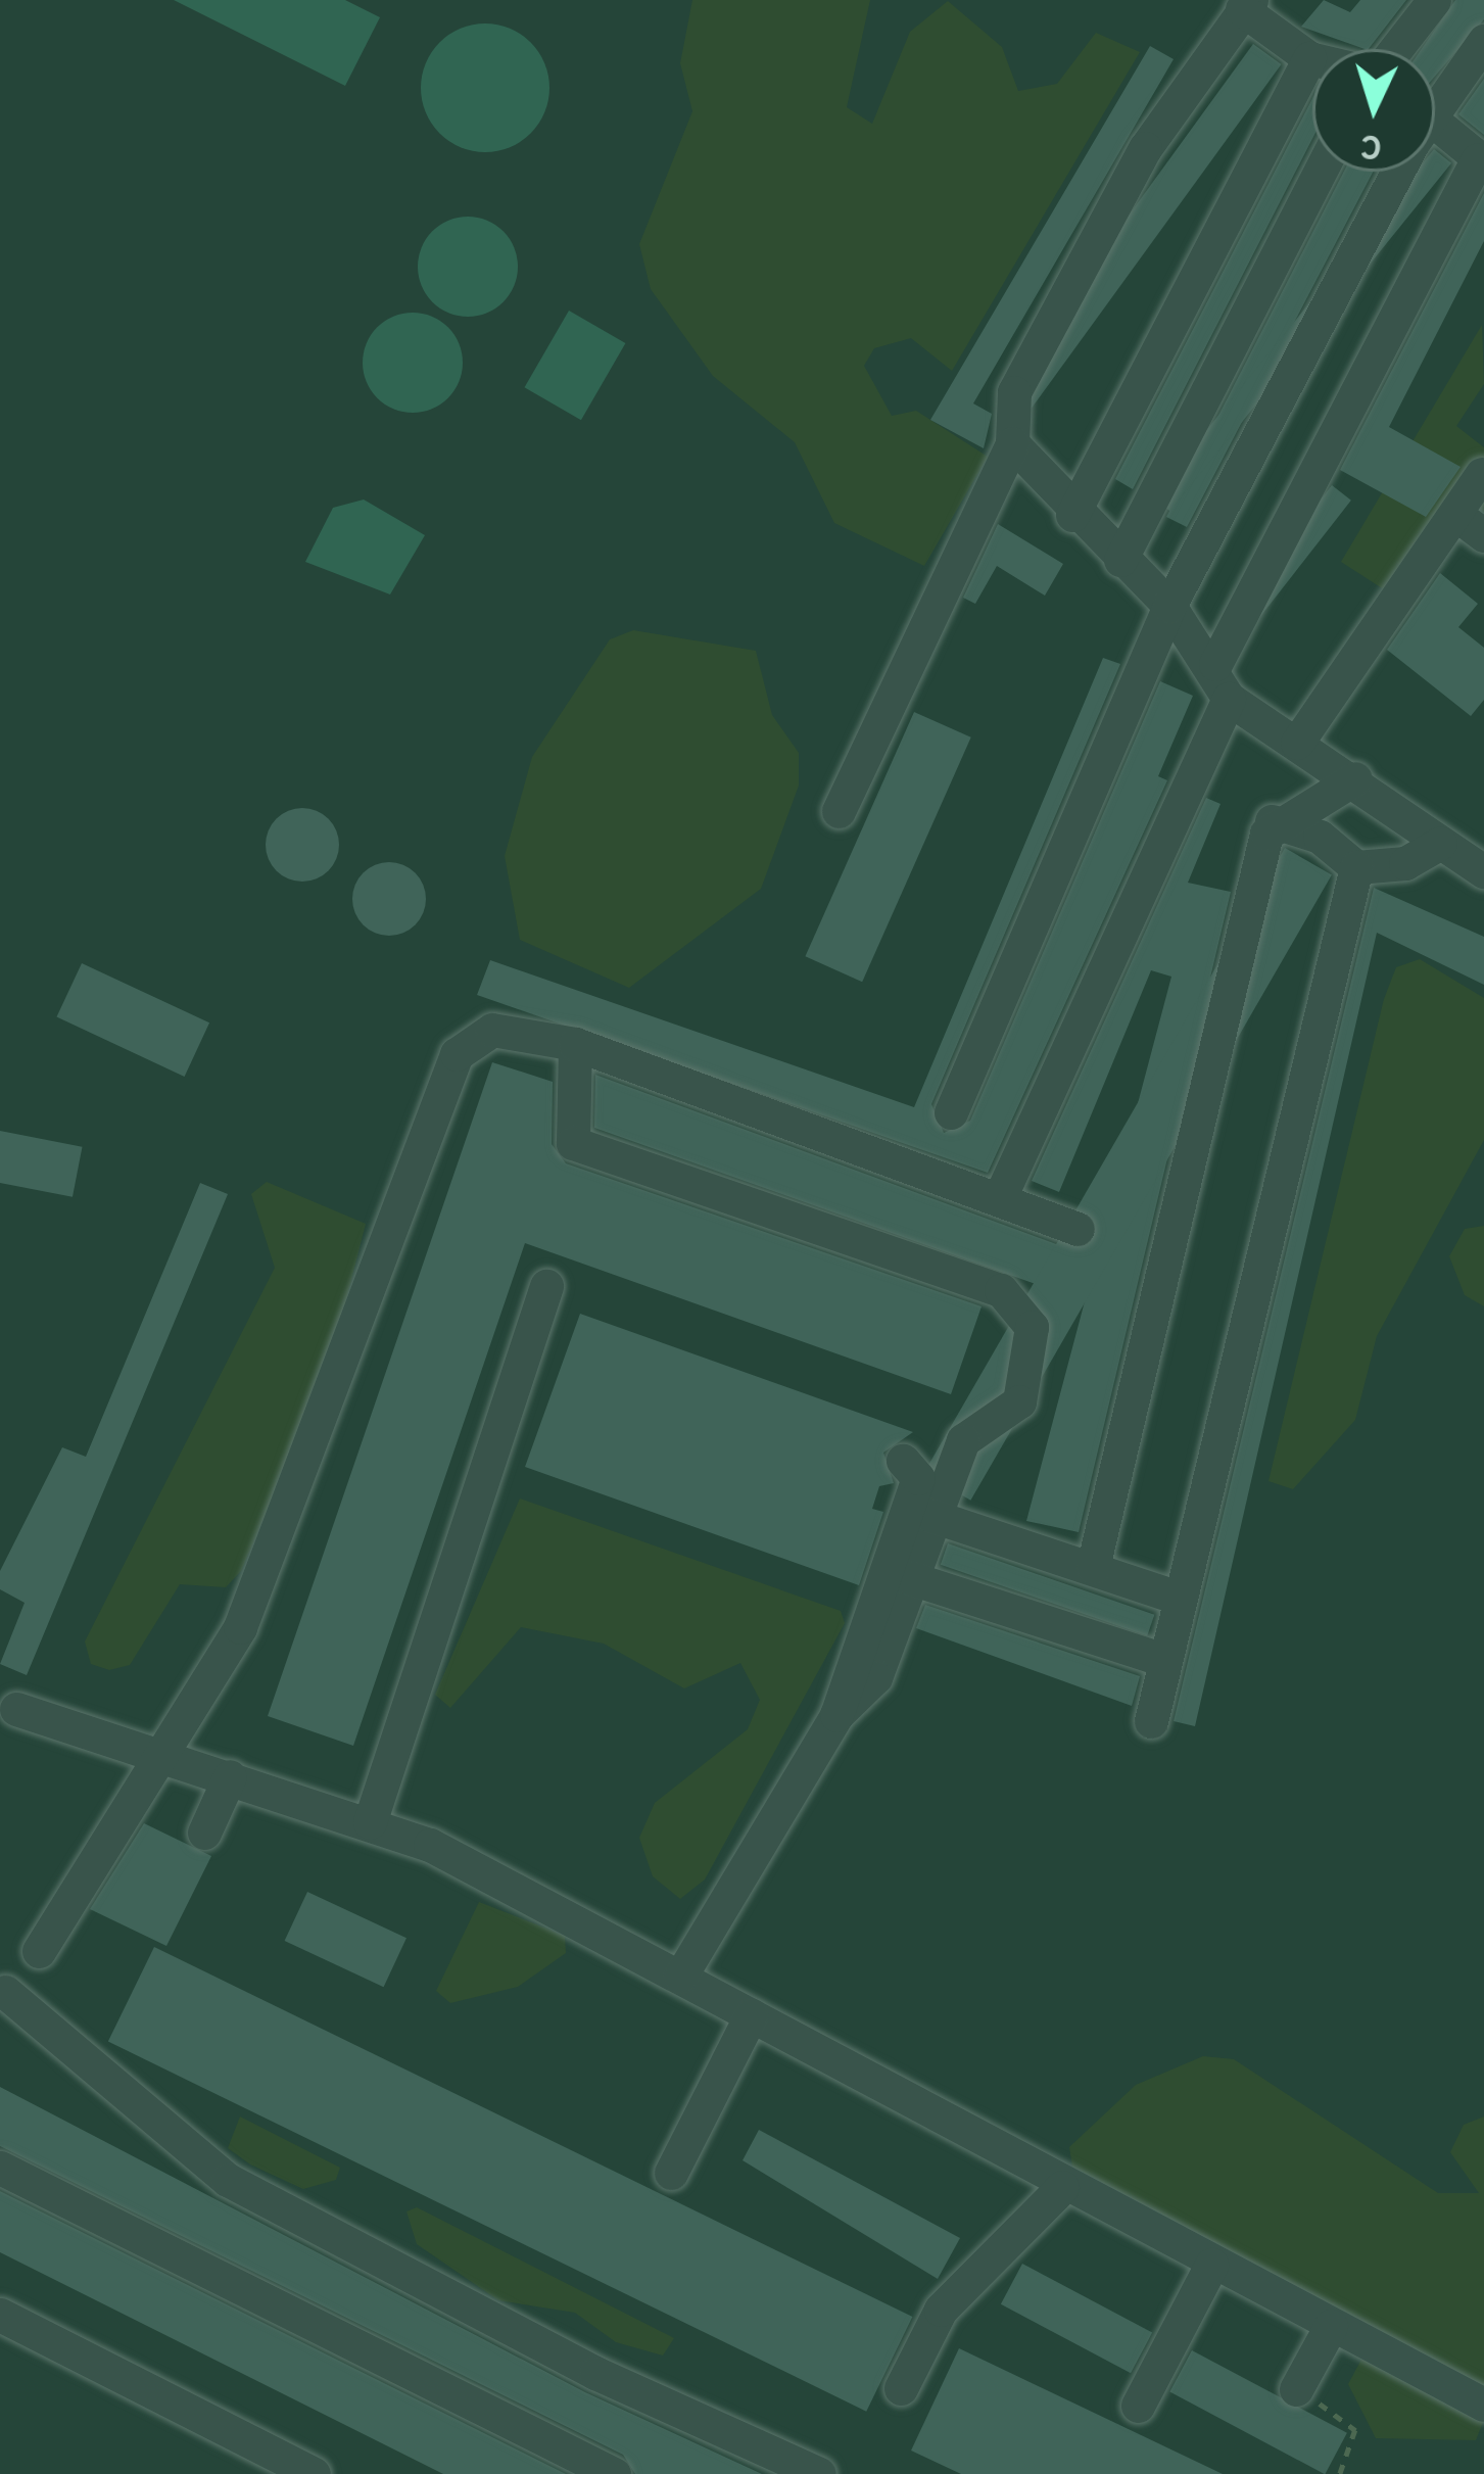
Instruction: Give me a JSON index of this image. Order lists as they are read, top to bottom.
{
  "north": "bottom"
}
